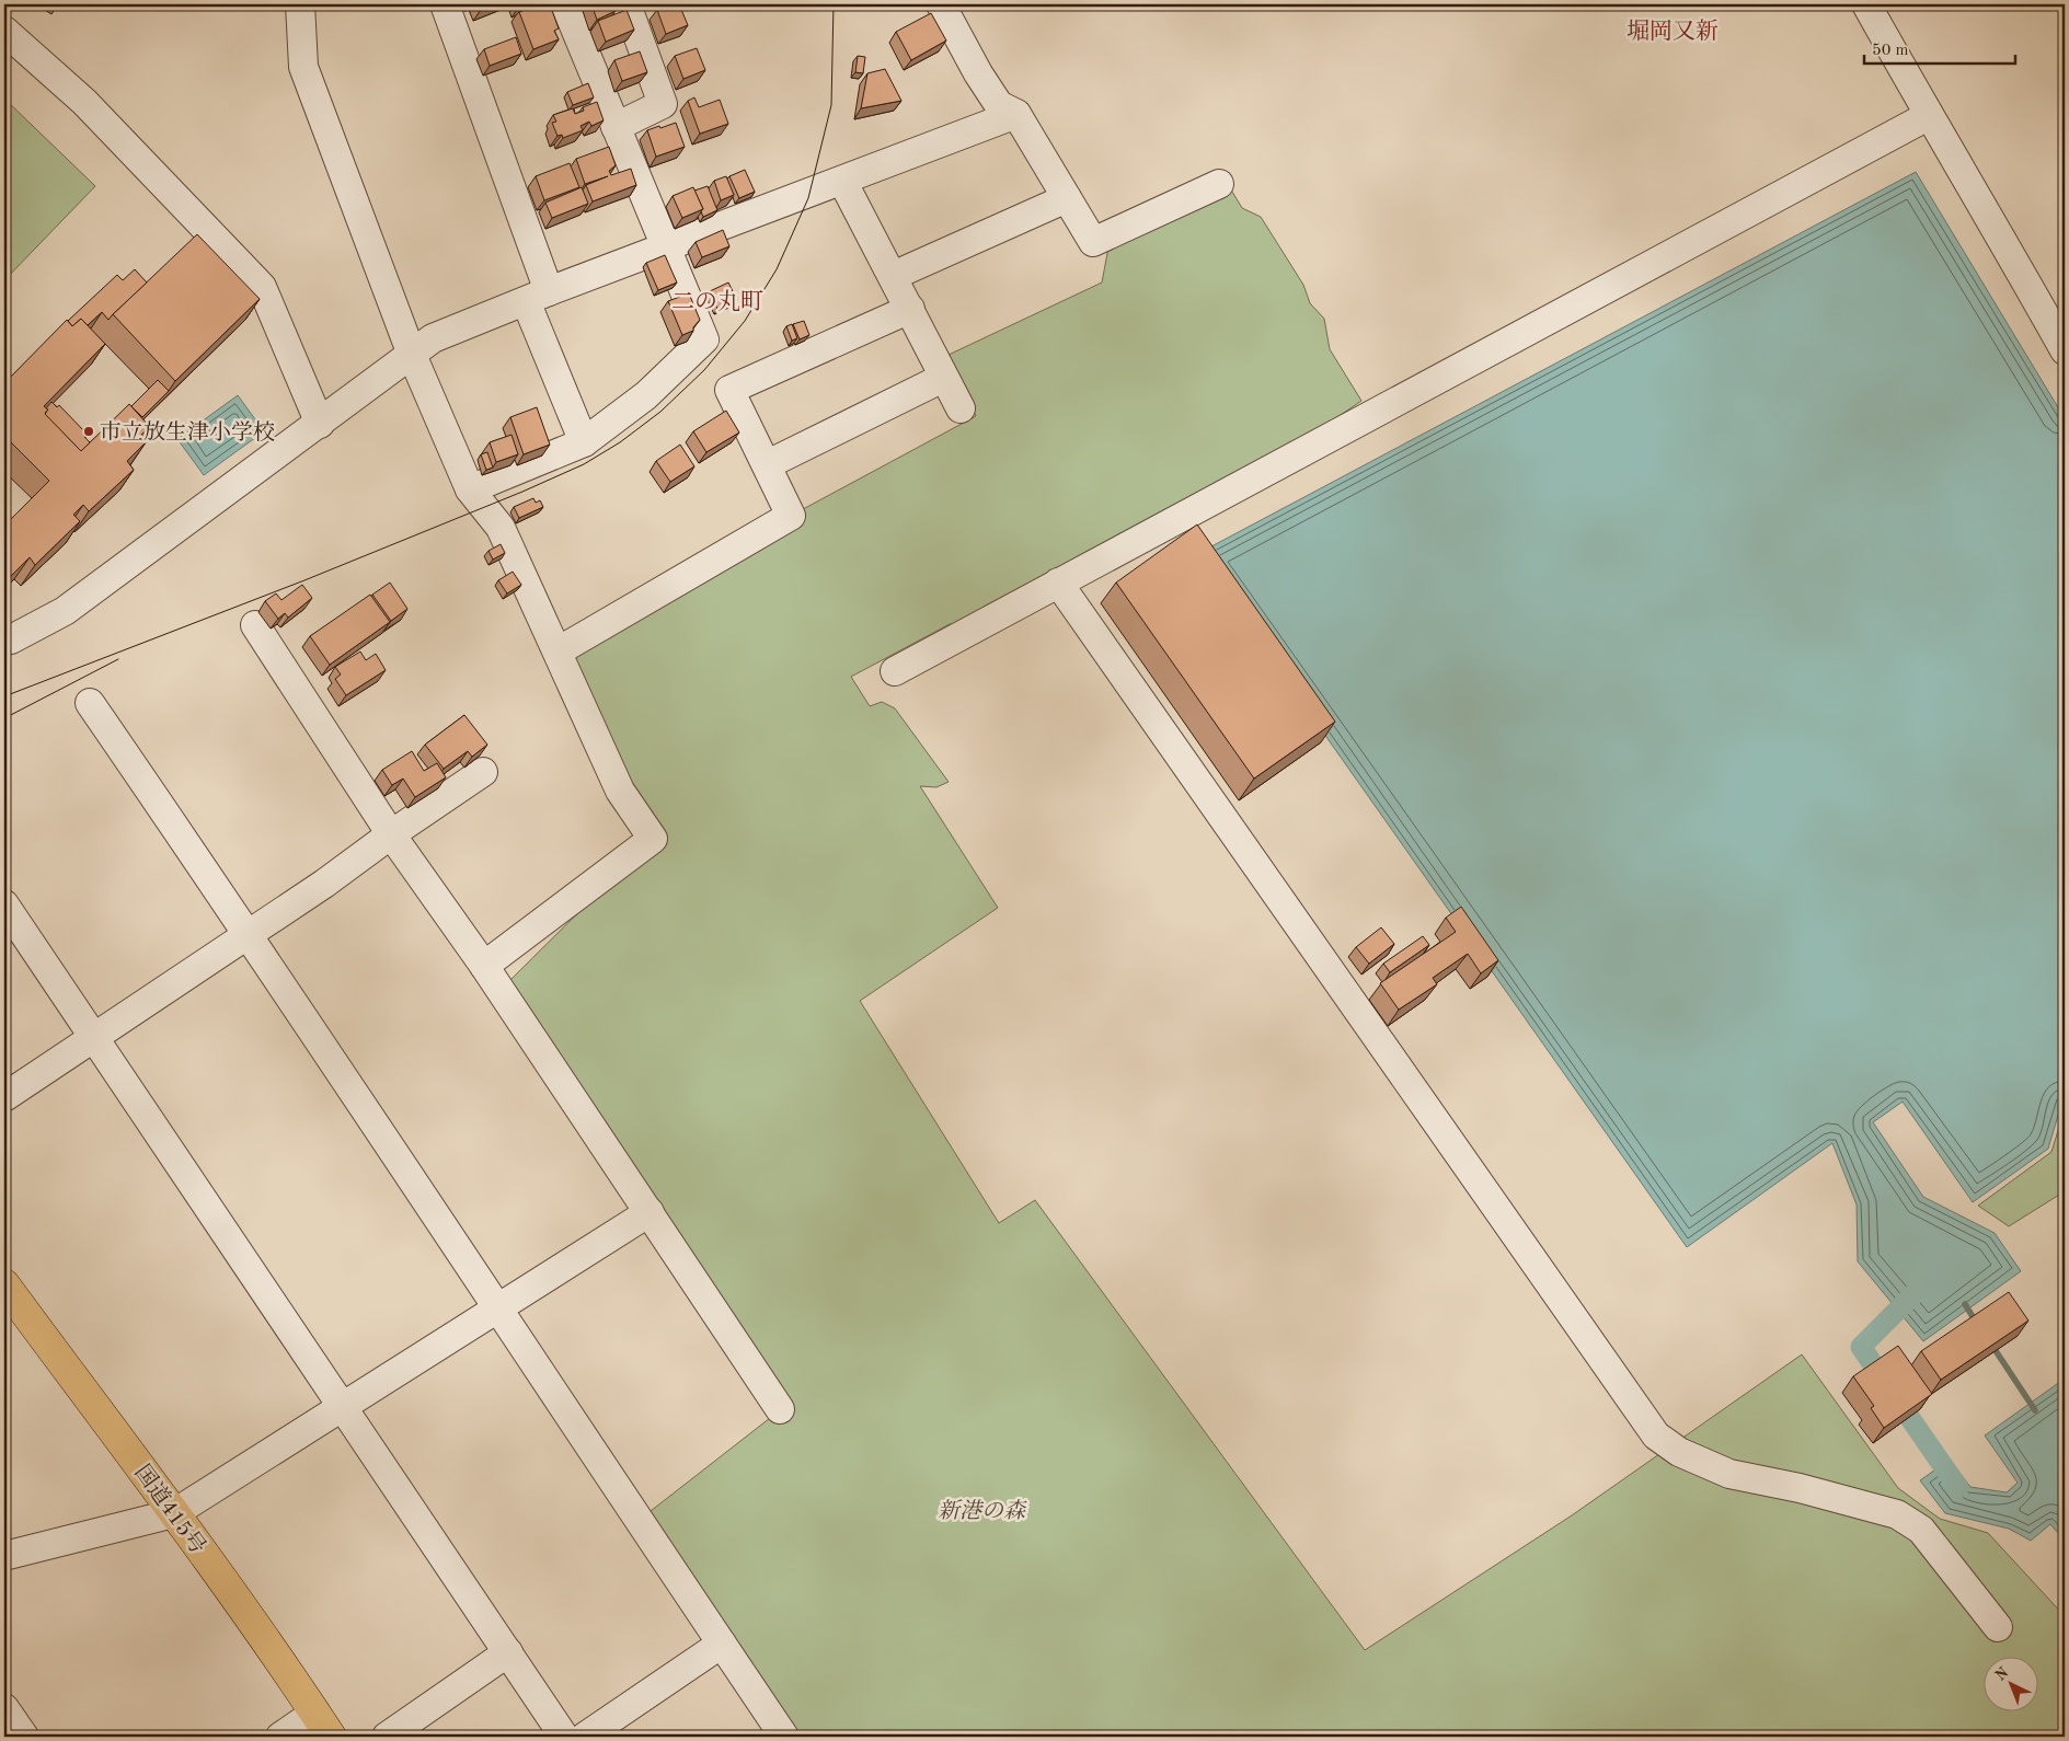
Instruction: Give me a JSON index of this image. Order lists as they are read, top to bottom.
{
  "streets": {
    "highway": ["国道415号"]
  },
  "districts": ["堀岡又新", "二の丸町"],
  "parks": ["新港の森"],
  "places": ["市立放生津小学校"],
  "scale_bar": "50 m",
  "north": "top left"
}
